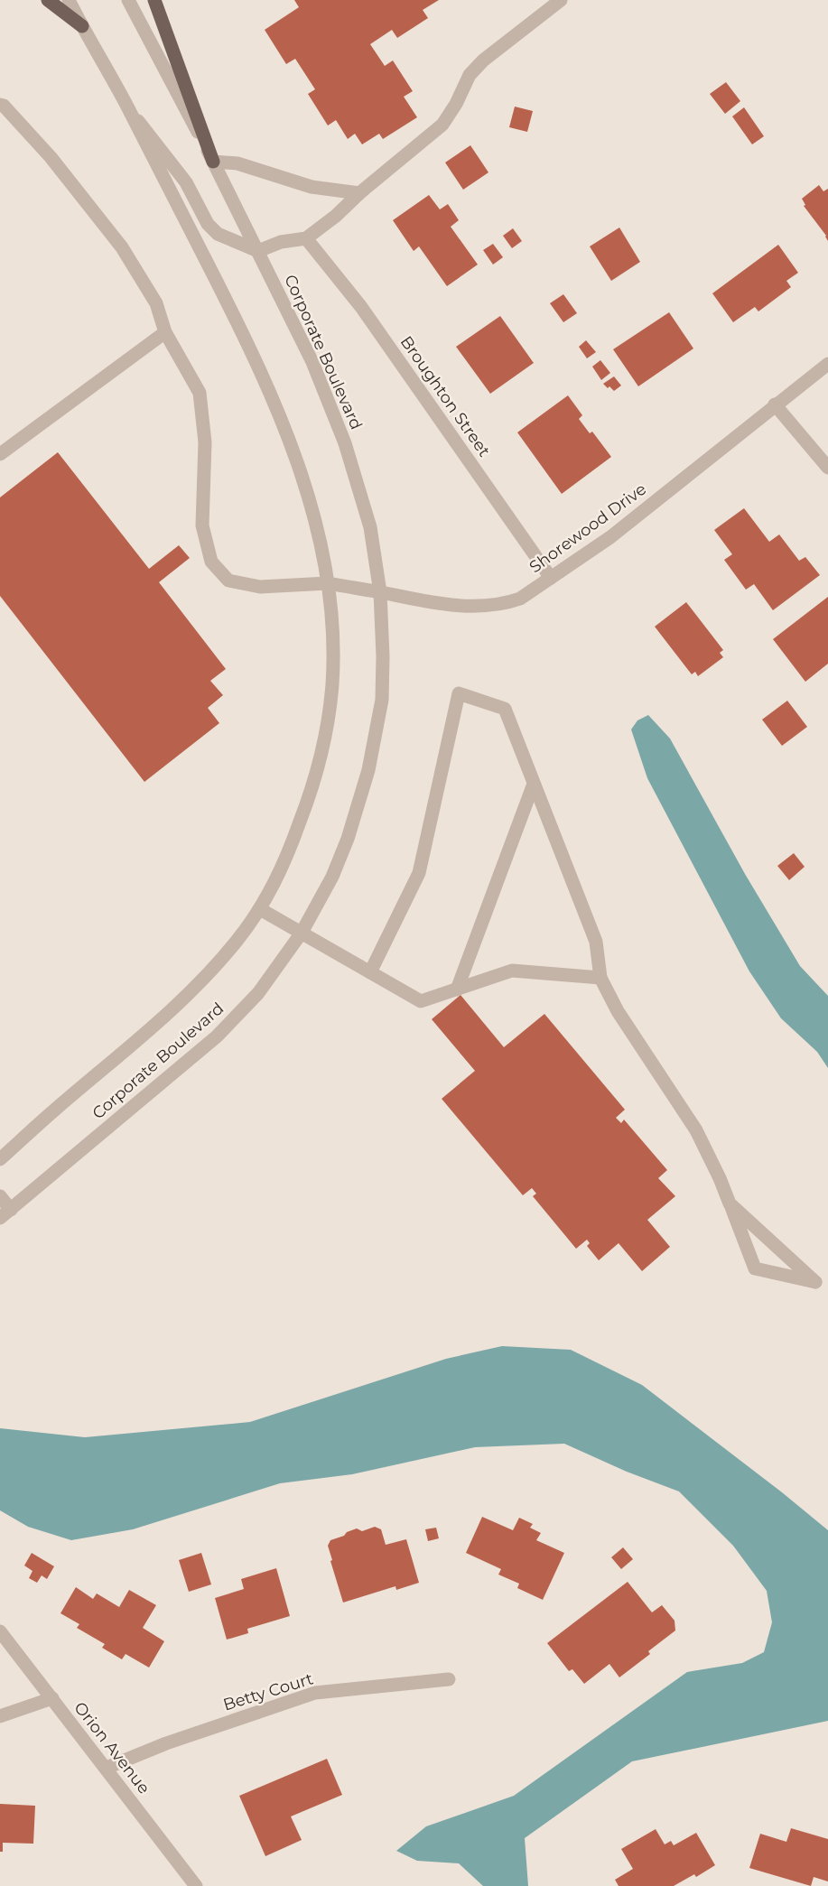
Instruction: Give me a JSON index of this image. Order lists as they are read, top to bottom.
{
  "streets": {
    "street": [
      "Corporate Boulevard",
      "Broughton Street",
      "Shorewood Drive",
      "Betty Court",
      "Orion Avenue"
    ]
  },
  "crossings": [
    ["Corporate Boulevard", "Shorewood Drive"],
    ["Broughton Street", "Shorewood Drive"],
    ["Betty Court", "Orion Avenue"]
  ]
}
